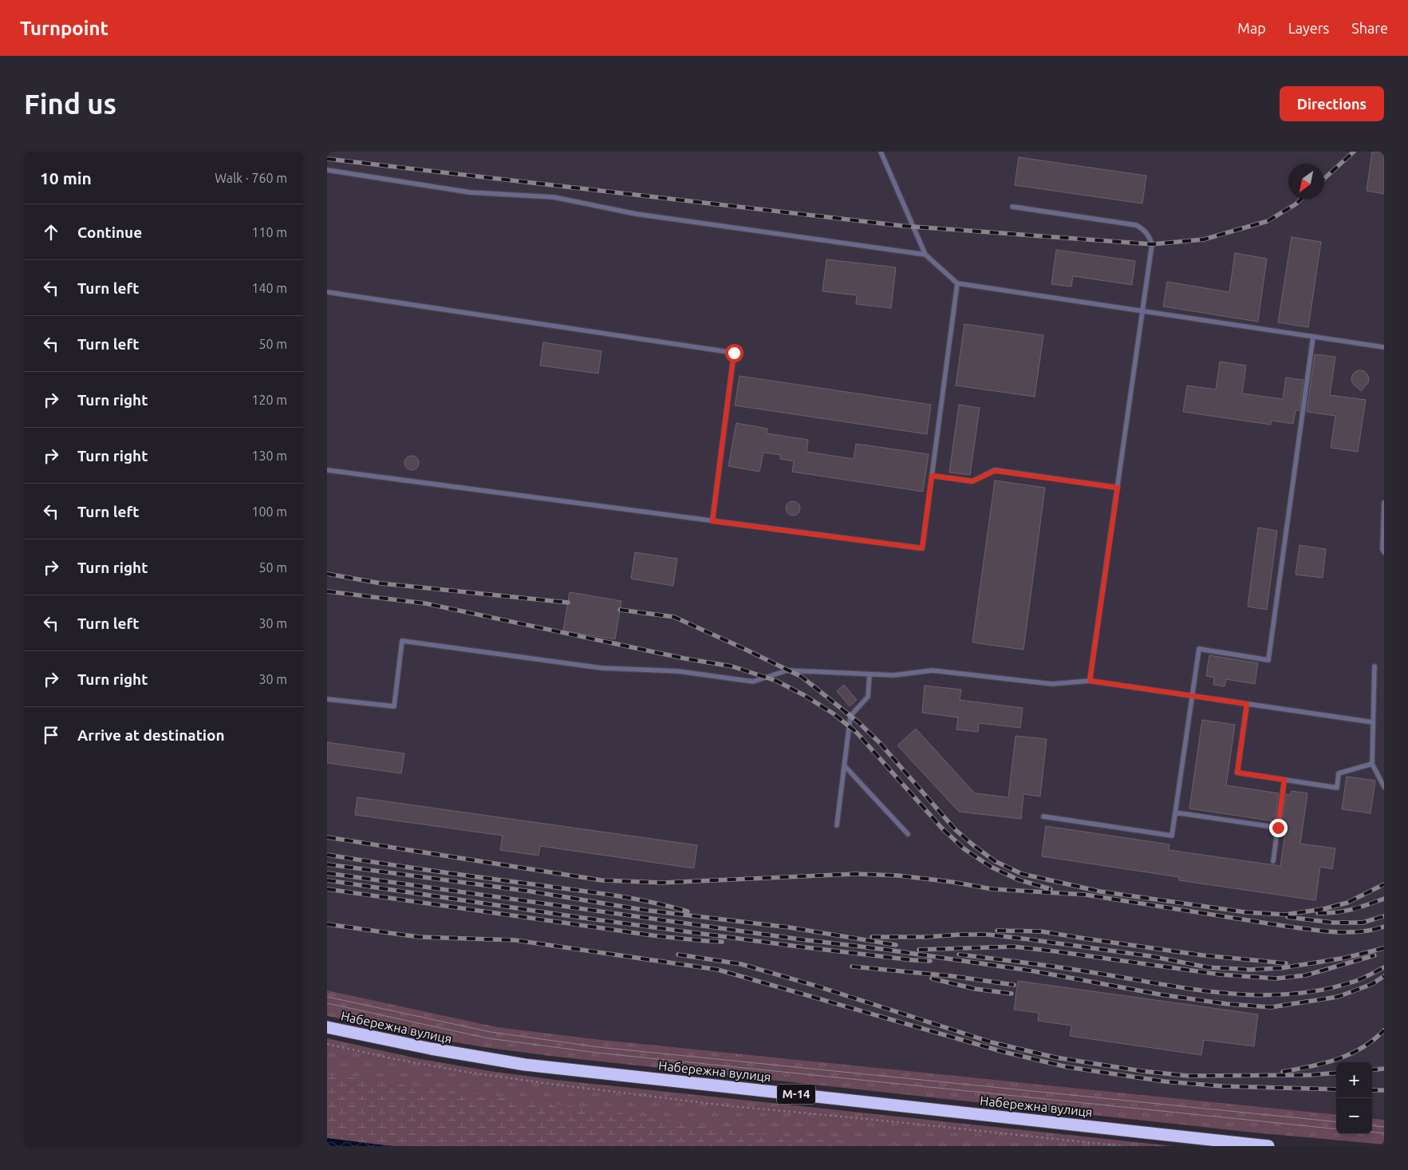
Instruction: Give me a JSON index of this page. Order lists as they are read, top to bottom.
{
  "streets": {
    "highway": ["Набережна вулиця", "М-14"]
  },
  "north": "bottom left",
  "page": {
    "header": "Turnpoint",
    "nav": ["Map", "Layers", "Share"],
    "buttons": "Directions",
    "title": "Find us",
    "heading": ["10 min", "Walk · 760 m"],
    "list": [
      ["Continue", "110 m"],
      ["Turn left", "140 m"],
      ["Turn left", "50 m"],
      ["Turn right", "120 m"],
      ["Turn right", "130 m"],
      ["Turn left", "100 m"],
      ["Turn right", "50 m"],
      ["Turn left", "30 m"],
      ["Turn right", "30 m"],
      "Arrive at destination"
    ],
    "map_buttons": ["+", "−"]
  }
}
